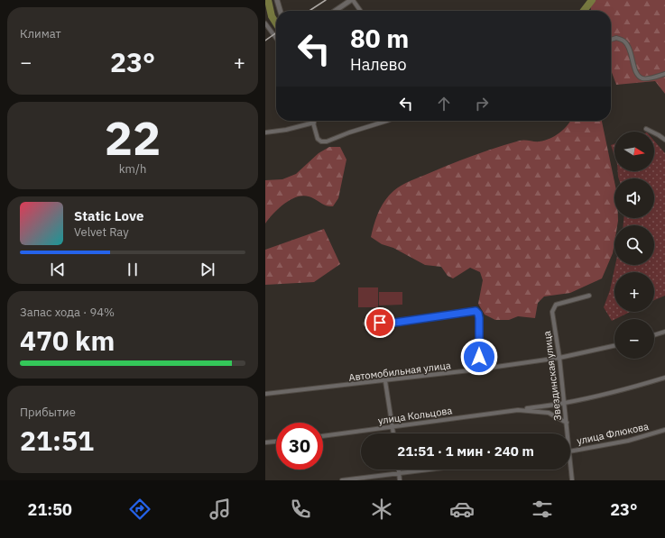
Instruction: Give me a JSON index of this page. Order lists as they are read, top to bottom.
{
  "streets": {
    "street": [
      "Автомобильная улица",
      "Звездинская улица",
      "улица Кольцова",
      "улица Флюкова"
    ]
  },
  "crossings": [
    ["Автомобильная улица", "Звездинская улица"],
    ["Звездинская улица", "улица Кольцова"]
  ],
  "north": "right",
  "page": {
    "tile": [
      "Климат",
      ["22", "km/h"],
      ["Запас хода · 94%", "470 km"],
      ["Прибытие", "21:51"]
    ],
    "turn": ["80 m", "Налево"],
    "heat": ["−", "23°", "+"],
    "map_buttons": ["+", "−"],
    "song": ["Static Love", "Velvet Ray"],
    "limit": "30",
    "trip": "21:51 · 1 мин · 240 m",
    "tabs": ["21:50", "23°"]
  }
}
